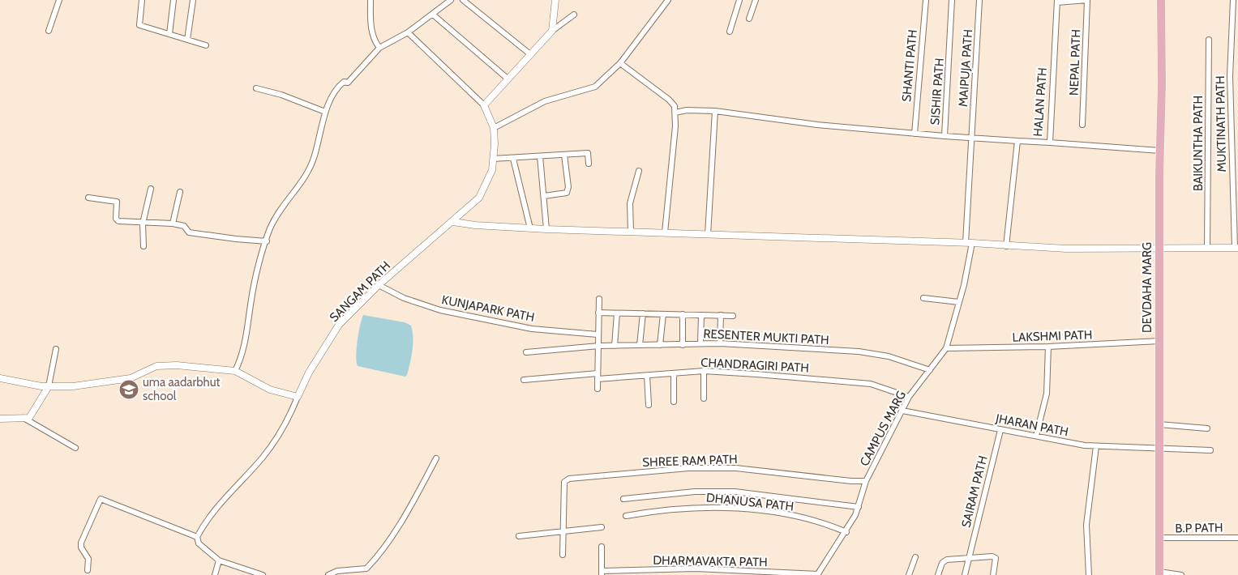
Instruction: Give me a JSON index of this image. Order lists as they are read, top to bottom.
{
  "streets": {
    "main road": ["DEVDAHA MARG"],
    "street": [
      "NEPAL PATH",
      "SHANTI PATH",
      "MAIPUJA PATH",
      "SISHIR PATH",
      "HALAN PATH",
      "MUKTINATH PATH",
      "BAIKUNTHA PATH",
      "SANGAM PATH",
      "KUNJAPARK PATH",
      "LAKSHMI PATH",
      "RESENTER MUKTI PATH",
      "CHANDRAGIRI PATH",
      "JHARAN PATH",
      "CAMPUS MARG",
      "SHREE RAM PATH",
      "SAIRAM PATH",
      "DHANUSA PATH",
      "B.P PATH",
      "DHARMAVAKTA PATH"
    ]
  },
  "crossings": [
    ["MAIPUJA PATH", "SISHIR PATH"],
    ["MAIPUJA PATH", "CAMPUS MARG"],
    ["SISHIR PATH", "HALAN PATH"],
    ["DEVDAHA MARG", "LAKSHMI PATH"],
    ["DEVDAHA MARG", "JHARAN PATH"],
    ["DEVDAHA MARG", "B.P PATH"],
    ["SANGAM PATH", "KUNJAPARK PATH"],
    ["LAKSHMI PATH", "CAMPUS MARG"],
    ["RESENTER MUKTI PATH", "CAMPUS MARG"],
    ["CHANDRAGIRI PATH", "CAMPUS MARG"],
    ["JHARAN PATH", "CAMPUS MARG"],
    ["JHARAN PATH", "SAIRAM PATH"],
    ["CAMPUS MARG", "SHREE RAM PATH"],
    ["CAMPUS MARG", "DHANUSA PATH"],
    ["CAMPUS MARG", "DHARMAVAKTA PATH"]
  ],
  "places": {
    "school or university": ["uma aadarbhut school"]
  }
}
